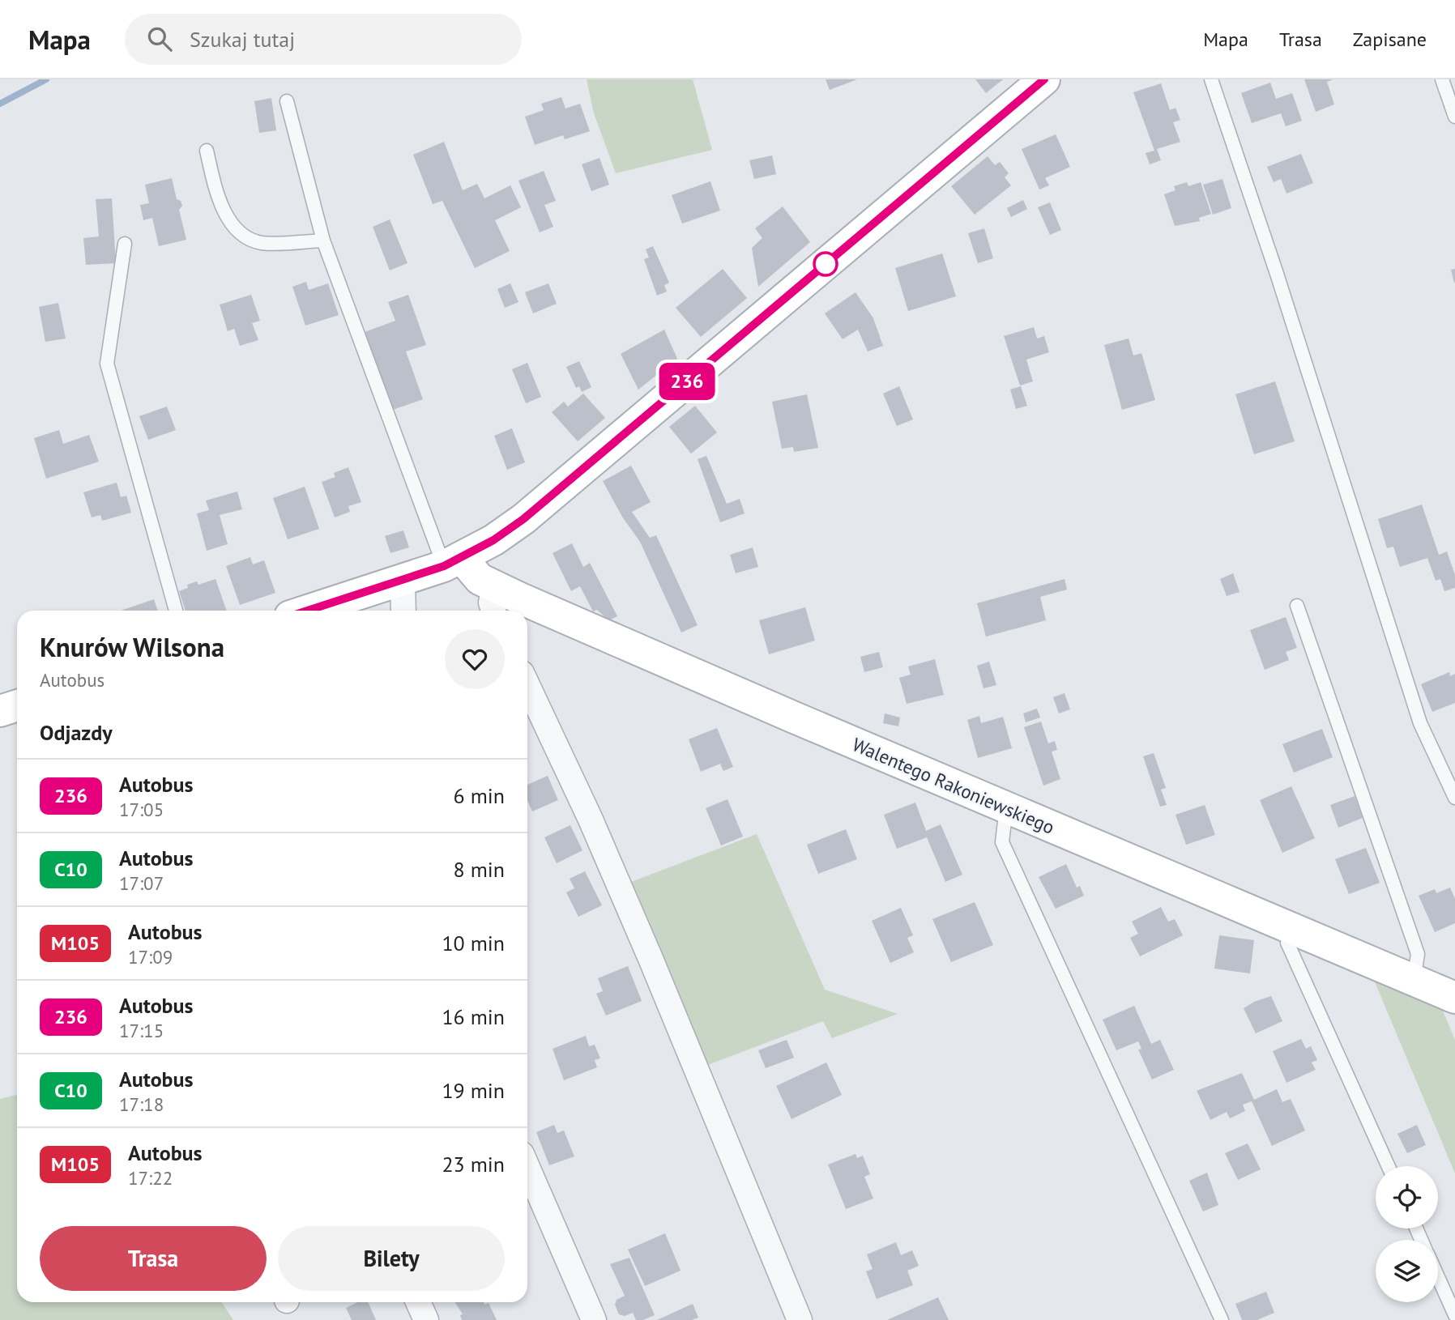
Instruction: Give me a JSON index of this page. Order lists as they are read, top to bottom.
{
  "streets": {
    "street": ["Walentego Rakoniewskiego"]
  },
  "lines": ["bus line 236"],
  "page": {
    "header": "Mapa",
    "search": "Szukaj tutaj",
    "nav": ["Mapa", "Trasa", "Zapisane"],
    "on_map": "236",
    "heading": [
      ["Knurów Wilsona", "Autobus"],
      "Odjazdy"
    ],
    "list": [
      {
        "mark": "236",
        "name": "Autobus",
        "note": "17:05",
        "value": "6 min"
      },
      {
        "mark": "C10",
        "name": "Autobus",
        "note": "17:07",
        "value": "8 min"
      },
      {
        "mark": "M105",
        "name": "Autobus",
        "note": "17:09",
        "value": "10 min"
      },
      {
        "mark": "236",
        "name": "Autobus",
        "note": "17:15",
        "value": "16 min"
      },
      {
        "mark": "C10",
        "name": "Autobus",
        "note": "17:18",
        "value": "19 min"
      },
      {
        "mark": "M105",
        "name": "Autobus",
        "note": "17:22",
        "value": "23 min"
      }
    ],
    "buttons": ["Trasa", "Bilety"]
  }
}
